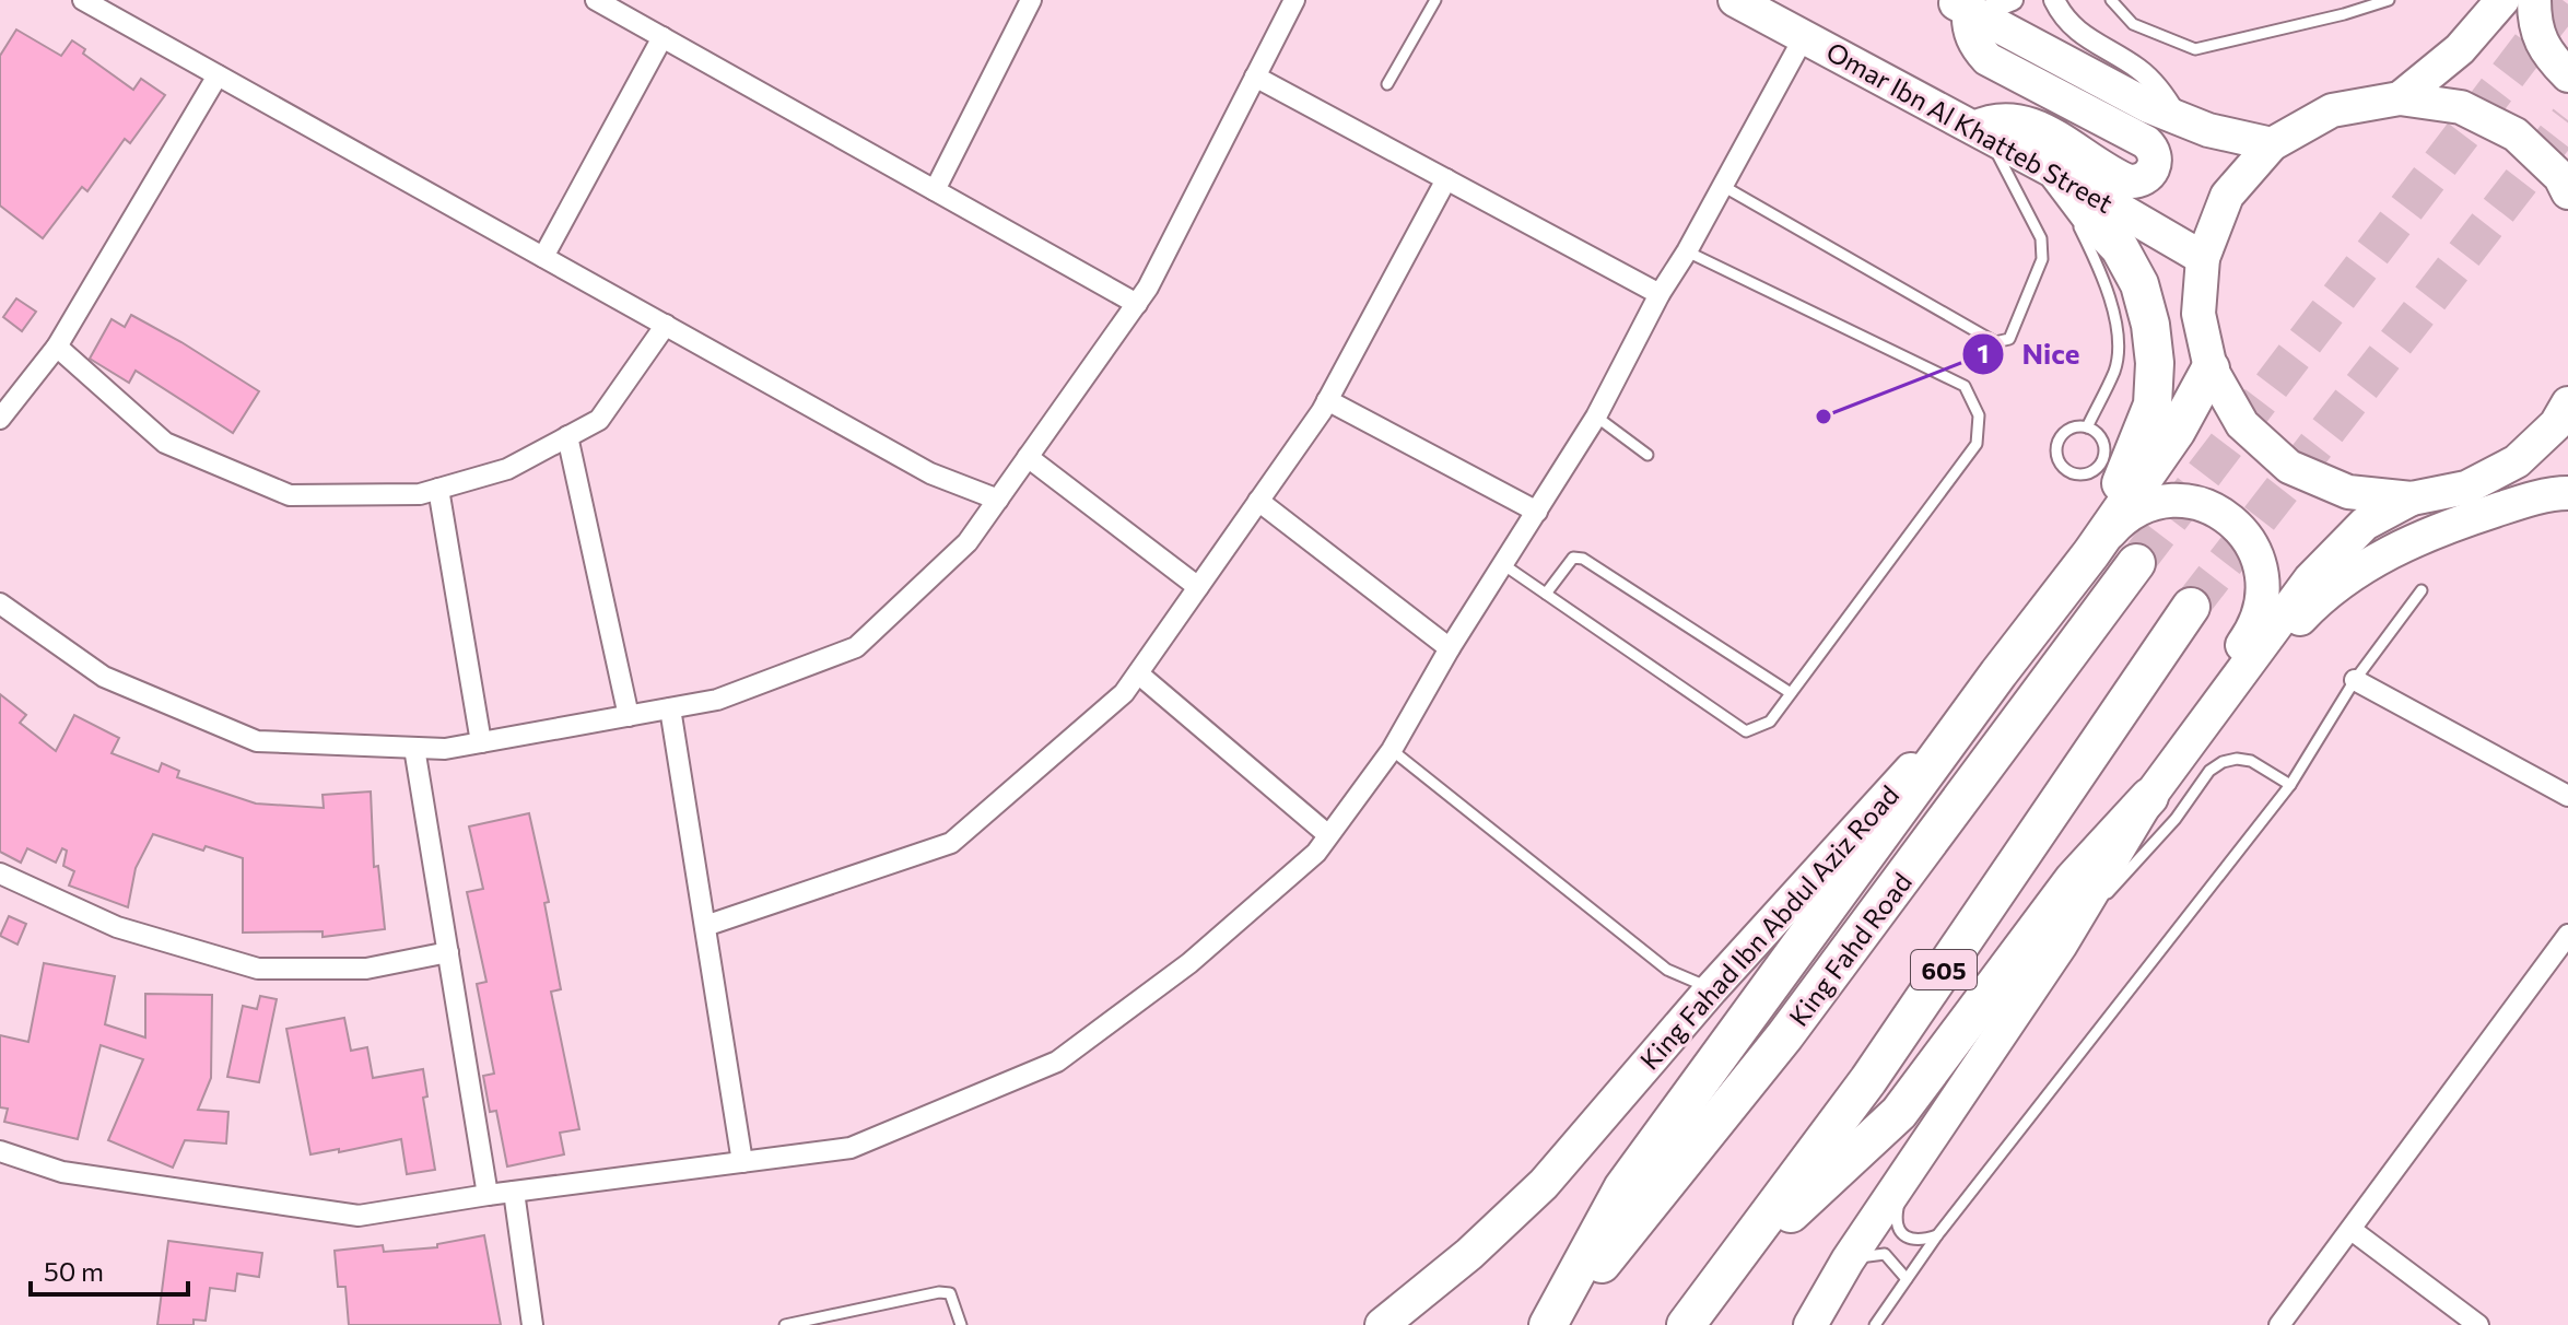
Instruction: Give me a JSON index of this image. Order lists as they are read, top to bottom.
{
  "streets": {
    "highway": ["King Fahd Road", "605"],
    "main road": ["Omar Ibn Al Khatteb Street", "King Fahad Ibn Abdul Aziz Road"]
  },
  "places": ["Nice"],
  "scale_bar": "50 m"
}
